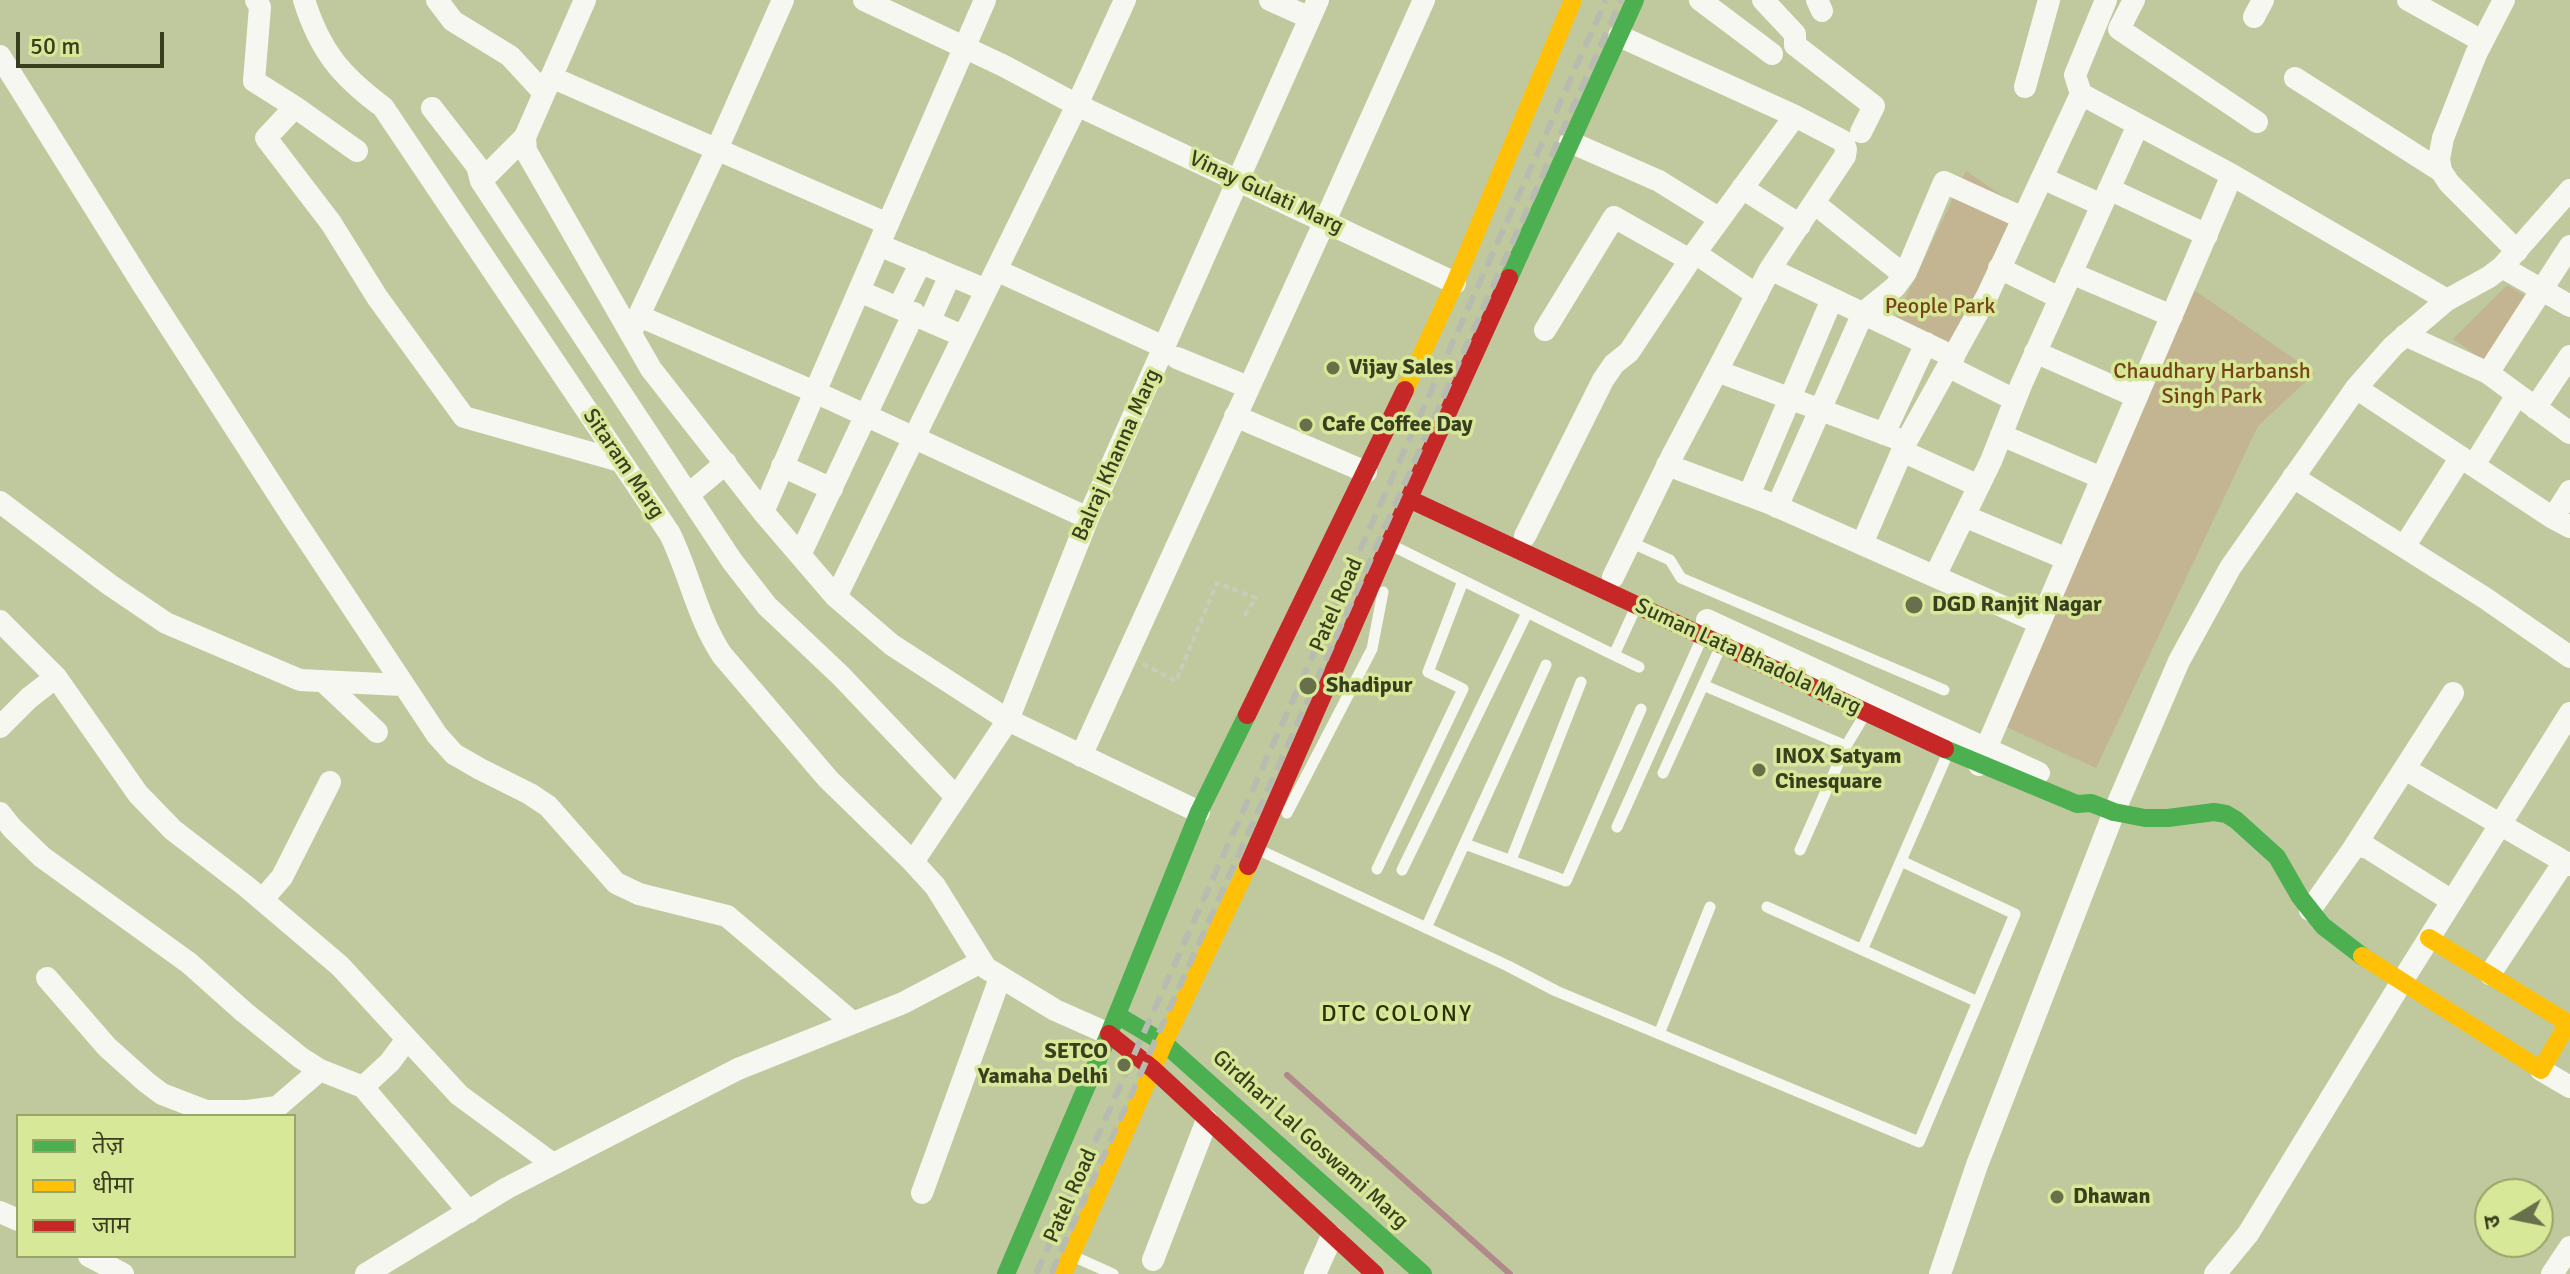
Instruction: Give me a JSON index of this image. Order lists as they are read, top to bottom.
{
  "streets": {
    "main road": ["Patel Road", "Suman Lata Bhadola Marg", "Girdhari Lal Goswami Marg"],
    "street": ["Vinay Gulati Marg", "Balraj Khanna Marg", "Sitaram Marg"]
  },
  "crossings": [
    ["Vinay Gulati Marg", "Balraj Khanna Marg"],
    ["Vinay Gulati Marg", "Patel Road"],
    ["Balraj Khanna Marg", "Sitaram Marg"],
    ["Sitaram Marg", "Patel Road"],
    ["Sitaram Marg", "Girdhari Lal Goswami Marg"],
    ["Patel Road", "Suman Lata Bhadola Marg"],
    ["Patel Road", "Girdhari Lal Goswami Marg"]
  ],
  "districts": ["DTC COLONY"],
  "parks": ["People Park", "Chaudhary Harbansh Singh Park"],
  "places": [
    "Vijay Sales",
    "Cafe Coffee Day",
    "DGD Ranjit Nagar",
    "Shadipur",
    "INOX Satyam Cinesquare",
    "SETCO Yamaha Delhi",
    "Dhawan"
  ],
  "legend": ["तेज़", "धीमा", "जाम"],
  "scale_bar": "50 m",
  "north": "left"
}
